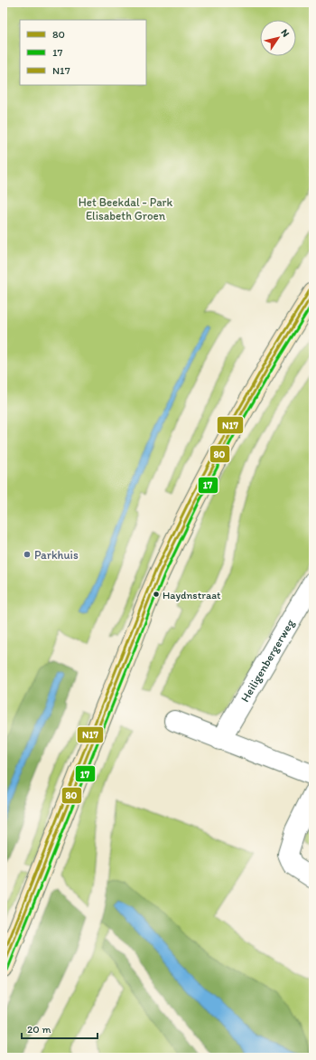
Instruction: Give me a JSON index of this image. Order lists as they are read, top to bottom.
{
  "streets": {
    "street": ["Heiligenbergerweg"]
  },
  "parks": ["Het Beekdal - Park Elisabeth Groen"],
  "places": ["Parkhuis", "Haydnstraat"],
  "lines": ["transit line N17", "transit line 80", "transit line 17"],
  "legend": ["80", "17", "N17"],
  "scale_bar": "20 m",
  "north": "top right"
}
